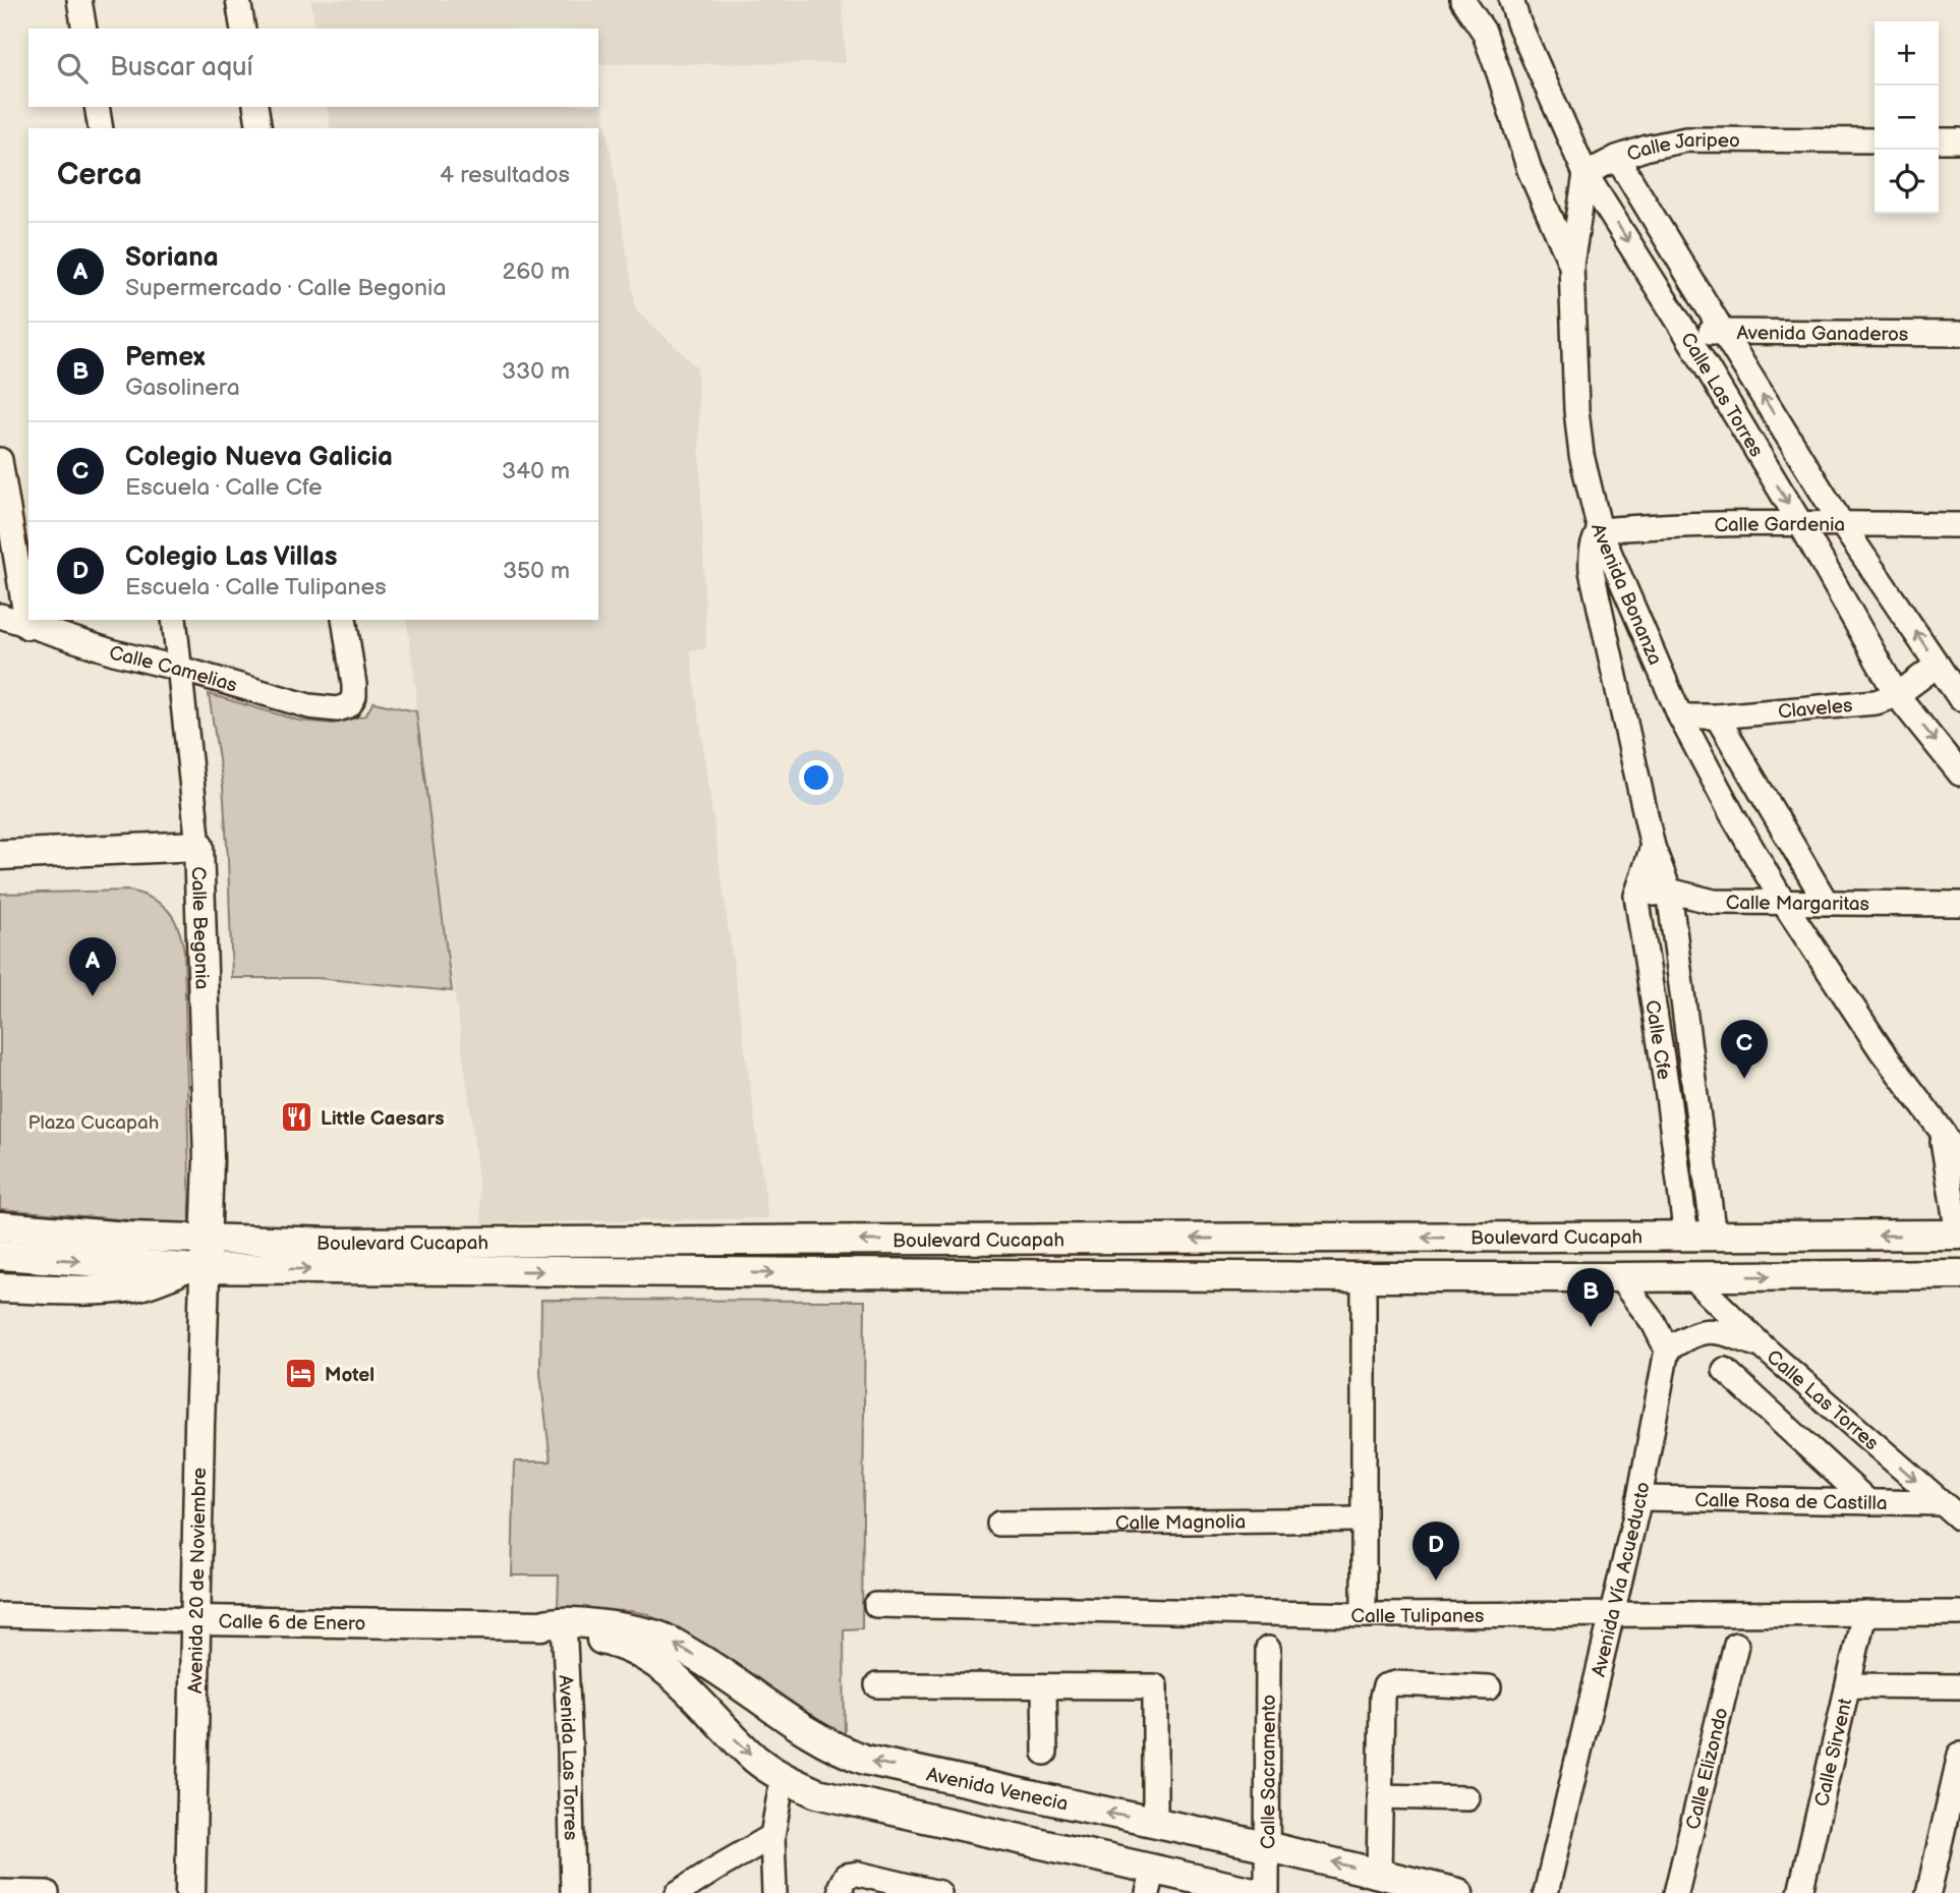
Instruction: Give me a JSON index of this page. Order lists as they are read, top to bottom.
{
  "streets": {
    "main road": [
      "Calle Begonia",
      "Boulevard Cucapah",
      "Avenida 20 de Noviembre",
      "Calle 6 de Enero",
      "Avenida Venecia"
    ],
    "street": [
      "Calle Jaripeo",
      "Avenida Ganaderos",
      "Calle Las Torres",
      "Calle Gardenia",
      "Avenida Bonanza",
      "Calle Camelias",
      "Claveles",
      "Calle Margaritas",
      "Calle Cfe",
      "Calle Rosa de Castilla",
      "Calle Magnolia",
      "Avenida Vía Acueducto",
      "Calle Tulipanes",
      "Calle Sirvent",
      "Avenida Las Torres",
      "Calle Elizondo",
      "Calle Sacramento"
    ]
  },
  "crossings": [
    ["Calle Jaripeo", "Calle Las Torres"],
    ["Avenida Ganaderos", "Calle Las Torres"],
    ["Calle Las Torres", "Calle Gardenia"],
    ["Calle Las Torres", "Claveles"],
    ["Calle Las Torres", "Boulevard Cucapah"],
    ["Calle Las Torres", "Calle Rosa de Castilla"],
    ["Calle Gardenia", "Avenida Bonanza"],
    ["Calle Gardenia", "Calle Cfe"],
    ["Avenida Bonanza", "Claveles"],
    ["Avenida Bonanza", "Calle Margaritas"],
    ["Avenida Bonanza", "Calle Cfe"],
    ["Avenida Bonanza", "Boulevard Cucapah"],
    ["Calle Camelias", "Calle Begonia"],
    ["Calle Margaritas", "Calle Cfe"],
    ["Calle Begonia", "Boulevard Cucapah"],
    ["Calle Begonia", "Avenida 20 de Noviembre"],
    ["Calle Cfe", "Boulevard Cucapah"],
    ["Boulevard Cucapah", "Avenida 20 de Noviembre"],
    ["Calle Rosa de Castilla", "Avenida Vía Acueducto"],
    ["Avenida Vía Acueducto", "Calle Tulipanes"],
    ["Avenida 20 de Noviembre", "Calle 6 de Enero"],
    ["Calle Tulipanes", "Calle Sirvent"],
    ["Calle 6 de Enero", "Avenida Las Torres"],
    ["Calle 6 de Enero", "Avenida Venecia"],
    ["Avenida Las Torres", "Avenida Venecia"],
    ["Calle Sacramento", "Avenida Venecia"]
  ],
  "parks": ["Plaza Cucapah"],
  "places": {
    "restaurant": ["Little Caesars"],
    "hotel": ["Motel"]
  },
  "page": {
    "map_buttons": ["+", "−"],
    "search": "Buscar aquí",
    "heading": ["Cerca", "4 resultados"],
    "list": [
      {
        "mark": "A",
        "name": "Soriana",
        "note": "Supermercado · Calle Begonia",
        "value": "260 m"
      },
      {
        "mark": "B",
        "name": "Pemex",
        "note": "Gasolinera",
        "value": "330 m"
      },
      {
        "mark": "C",
        "name": "Colegio Nueva Galicia",
        "note": "Escuela · Calle Cfe",
        "value": "340 m"
      },
      {
        "mark": "D",
        "name": "Colegio Las Villas",
        "note": "Escuela · Calle Tulipanes",
        "value": "350 m"
      }
    ],
    "pins": [
      "A",
      "C",
      "B",
      "D"
    ]
  }
}
